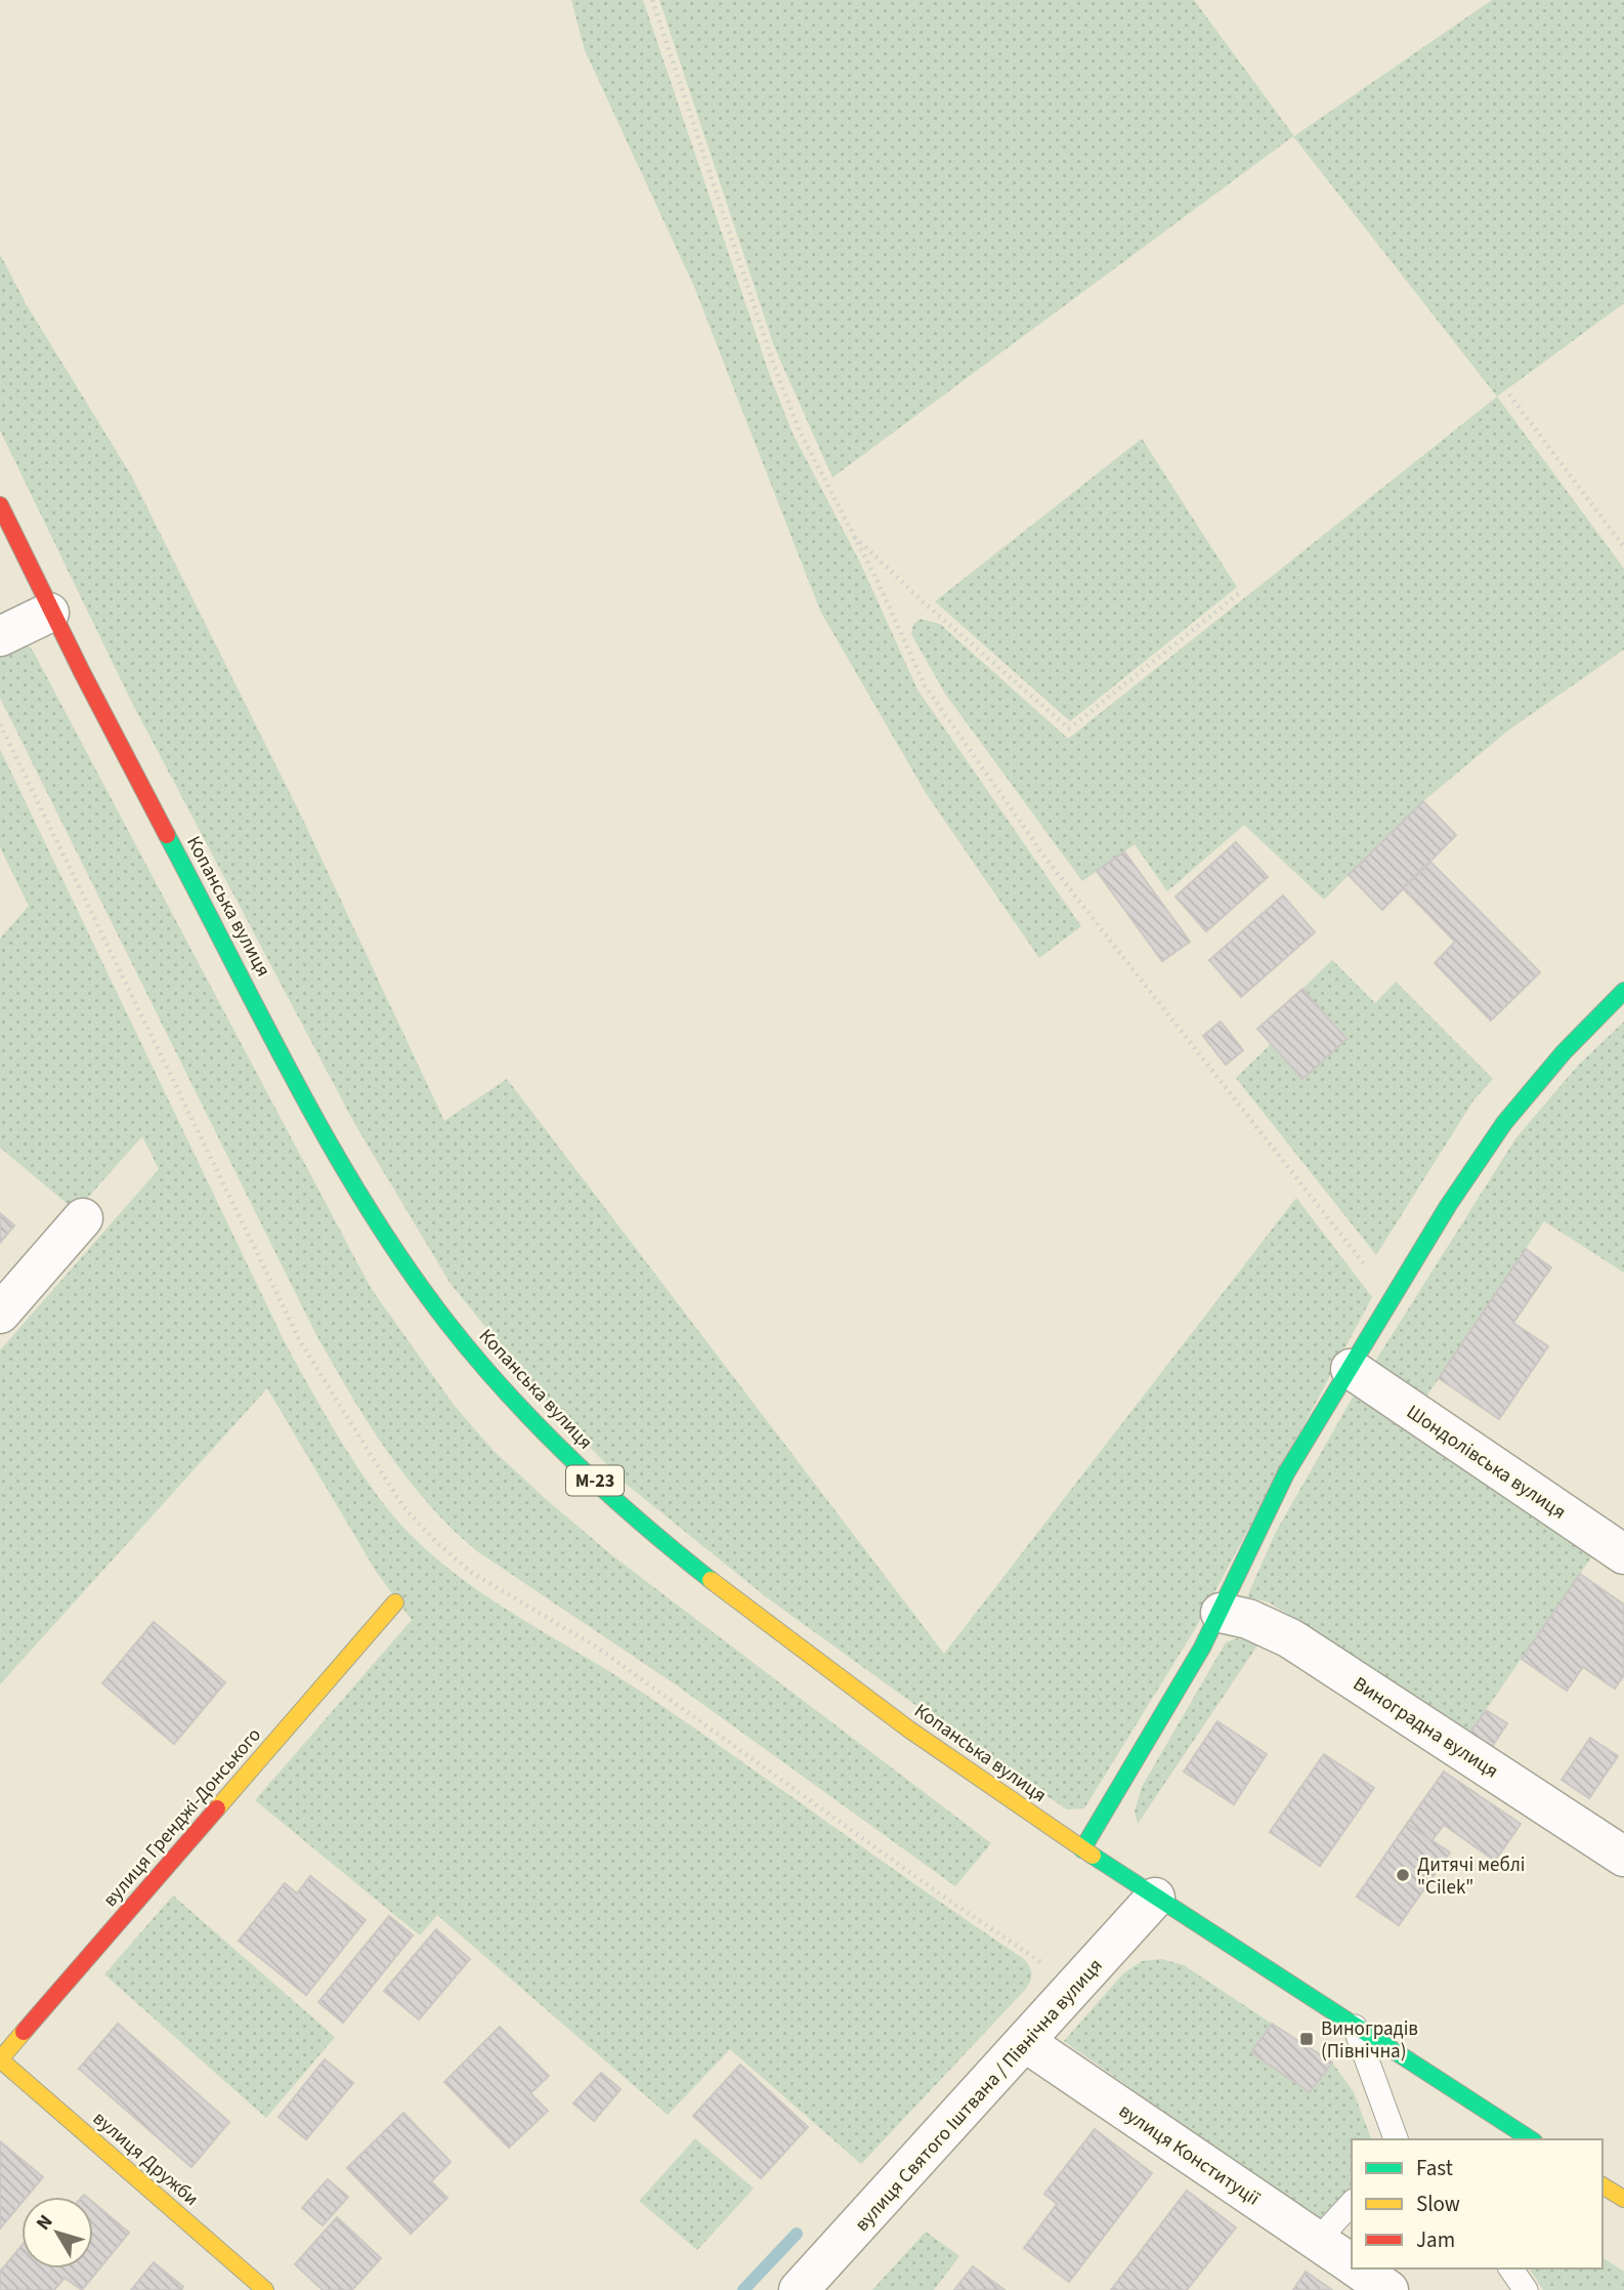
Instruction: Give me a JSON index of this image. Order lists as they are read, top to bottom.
{
  "streets": {
    "main road": [
      "Копанська вулиця",
      "М-23",
      "вулиця Гренджі-Донського",
      "вулиця Дружби"
    ],
    "street": [
      "Шондолівська вулиця",
      "Виноградна вулиця",
      "вулиця Святого Іштвана / Північна вулиця",
      "вулиця Конституції"
    ]
  },
  "crossings": [
    ["Копанська вулиця", "вулиця Святого Іштвана / Північна вулиця"],
    ["вулиця Гренджі-Донського", "вулиця Дружби"],
    ["вулиця Святого Іштвана / Північна вулиця", "вулиця Конституції"]
  ],
  "places": {
    "other": ["Дитячі меблі \"Cilek\""],
    "transit": ["Виноградів (Північна)"]
  },
  "legend": ["Fast", "Slow", "Jam"],
  "north": "top left"
}
